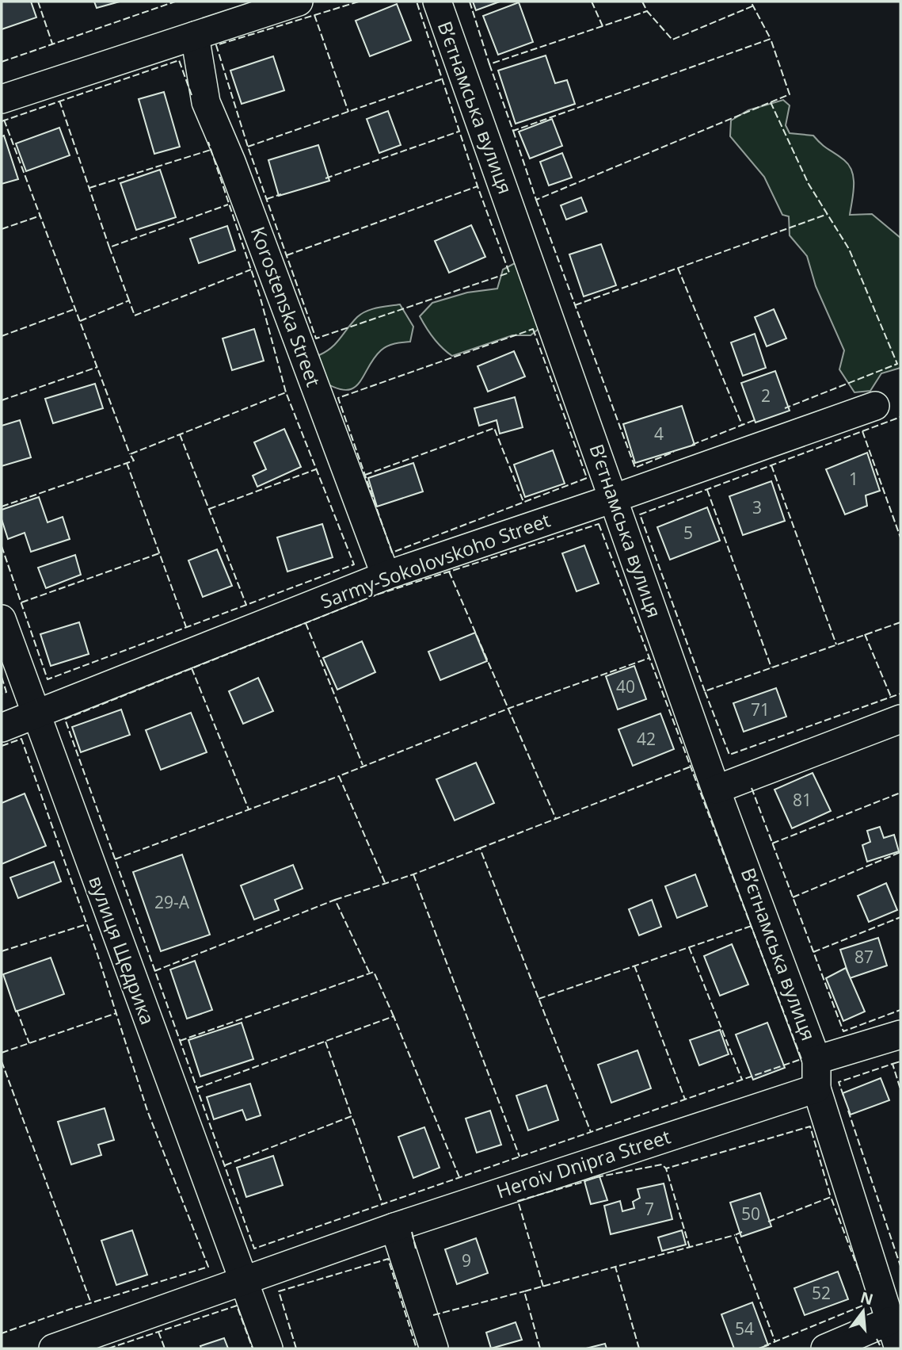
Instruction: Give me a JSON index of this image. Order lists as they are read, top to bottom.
{
  "streets": {
    "street": [
      "Вʼєтнамська вулиця",
      "Korostenska Street",
      "Sarmy-Sokolovskoho Street",
      "вулиця Щедрика",
      "Heroiv Dnipra Street"
    ]
  },
  "crossings": [
    ["Вʼєтнамська вулиця", "Sarmy-Sokolovskoho Street"],
    ["Korostenska Street", "Sarmy-Sokolovskoho Street"],
    ["Sarmy-Sokolovskoho Street", "вулиця Щедрика"],
    ["вулиця Щедрика", "Heroiv Dnipra Street"]
  ],
  "house_numbers": [
    "2",
    "4",
    "1",
    "3",
    "5",
    "40",
    "71",
    "42",
    "81",
    "29-А",
    "87",
    "7",
    "50",
    "9",
    "52",
    "54"
  ],
  "north": "top"
}
